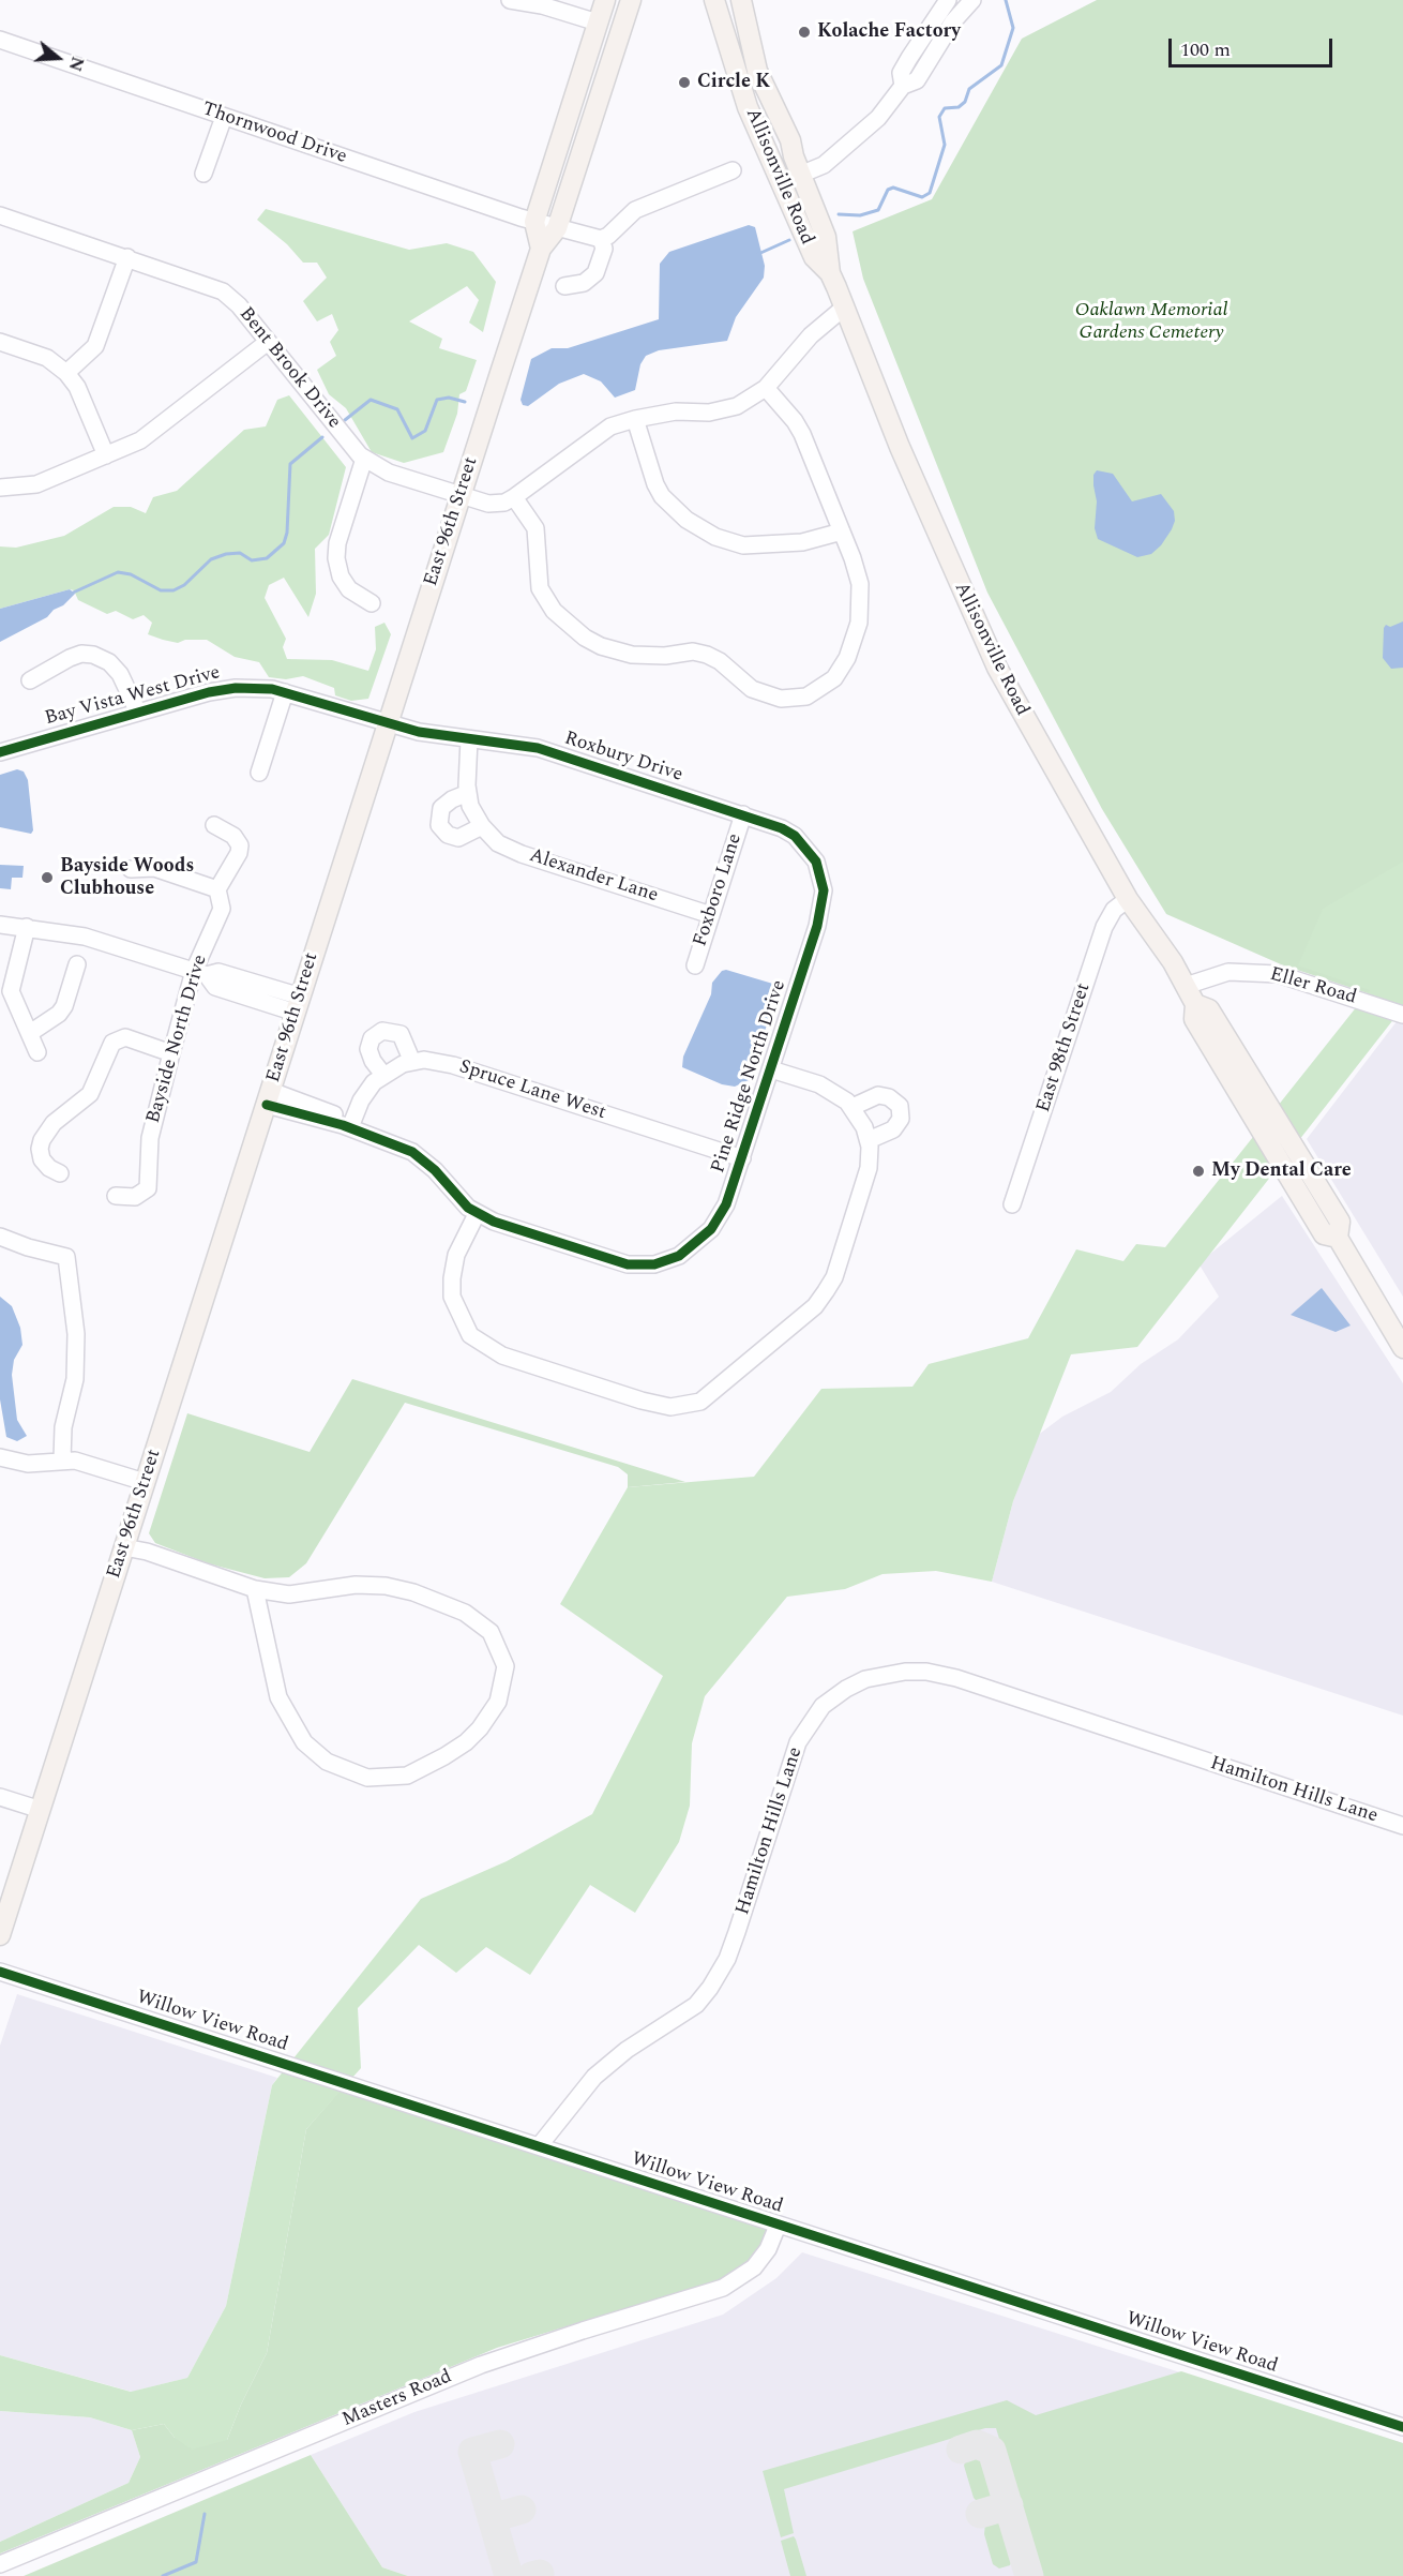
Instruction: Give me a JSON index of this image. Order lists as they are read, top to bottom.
{
  "streets": {
    "main road": ["Allisonville Road", "East 96th Street"],
    "street": [
      "Thornwood Drive",
      "Bent Brook Drive",
      "Bay Vista West Drive",
      "Roxbury Drive",
      "Alexander Lane",
      "Foxboro Lane",
      "Eller Road",
      "Bayside North Drive",
      "East 98th Street",
      "Pine Ridge North Drive",
      "Spruce Lane West",
      "Hamilton Hills Lane",
      "Willow View Road",
      "Masters Road"
    ]
  },
  "crossings": [
    ["Thornwood Drive", "East 96th Street"],
    ["Allisonville Road", "Eller Road"],
    ["Allisonville Road", "East 98th Street"],
    ["Bent Brook Drive", "East 96th Street"],
    ["East 96th Street", "Bay Vista West Drive"],
    ["East 96th Street", "Roxbury Drive"],
    ["Bay Vista West Drive", "Roxbury Drive"],
    ["Roxbury Drive", "Alexander Lane"],
    ["Roxbury Drive", "Foxboro Lane"],
    ["Roxbury Drive", "Pine Ridge North Drive"],
    ["Alexander Lane", "Foxboro Lane"],
    ["Pine Ridge North Drive", "Spruce Lane West"],
    ["Hamilton Hills Lane", "Willow View Road"],
    ["Willow View Road", "Masters Road"]
  ],
  "parks": ["Oaklawn Memorial Gardens Cemetery"],
  "places": [
    "Kolache Factory",
    "Circle K",
    "Bayside Woods Clubhouse",
    "My Dental Care"
  ],
  "scale_bar": "100 m",
  "north": "right"
}
